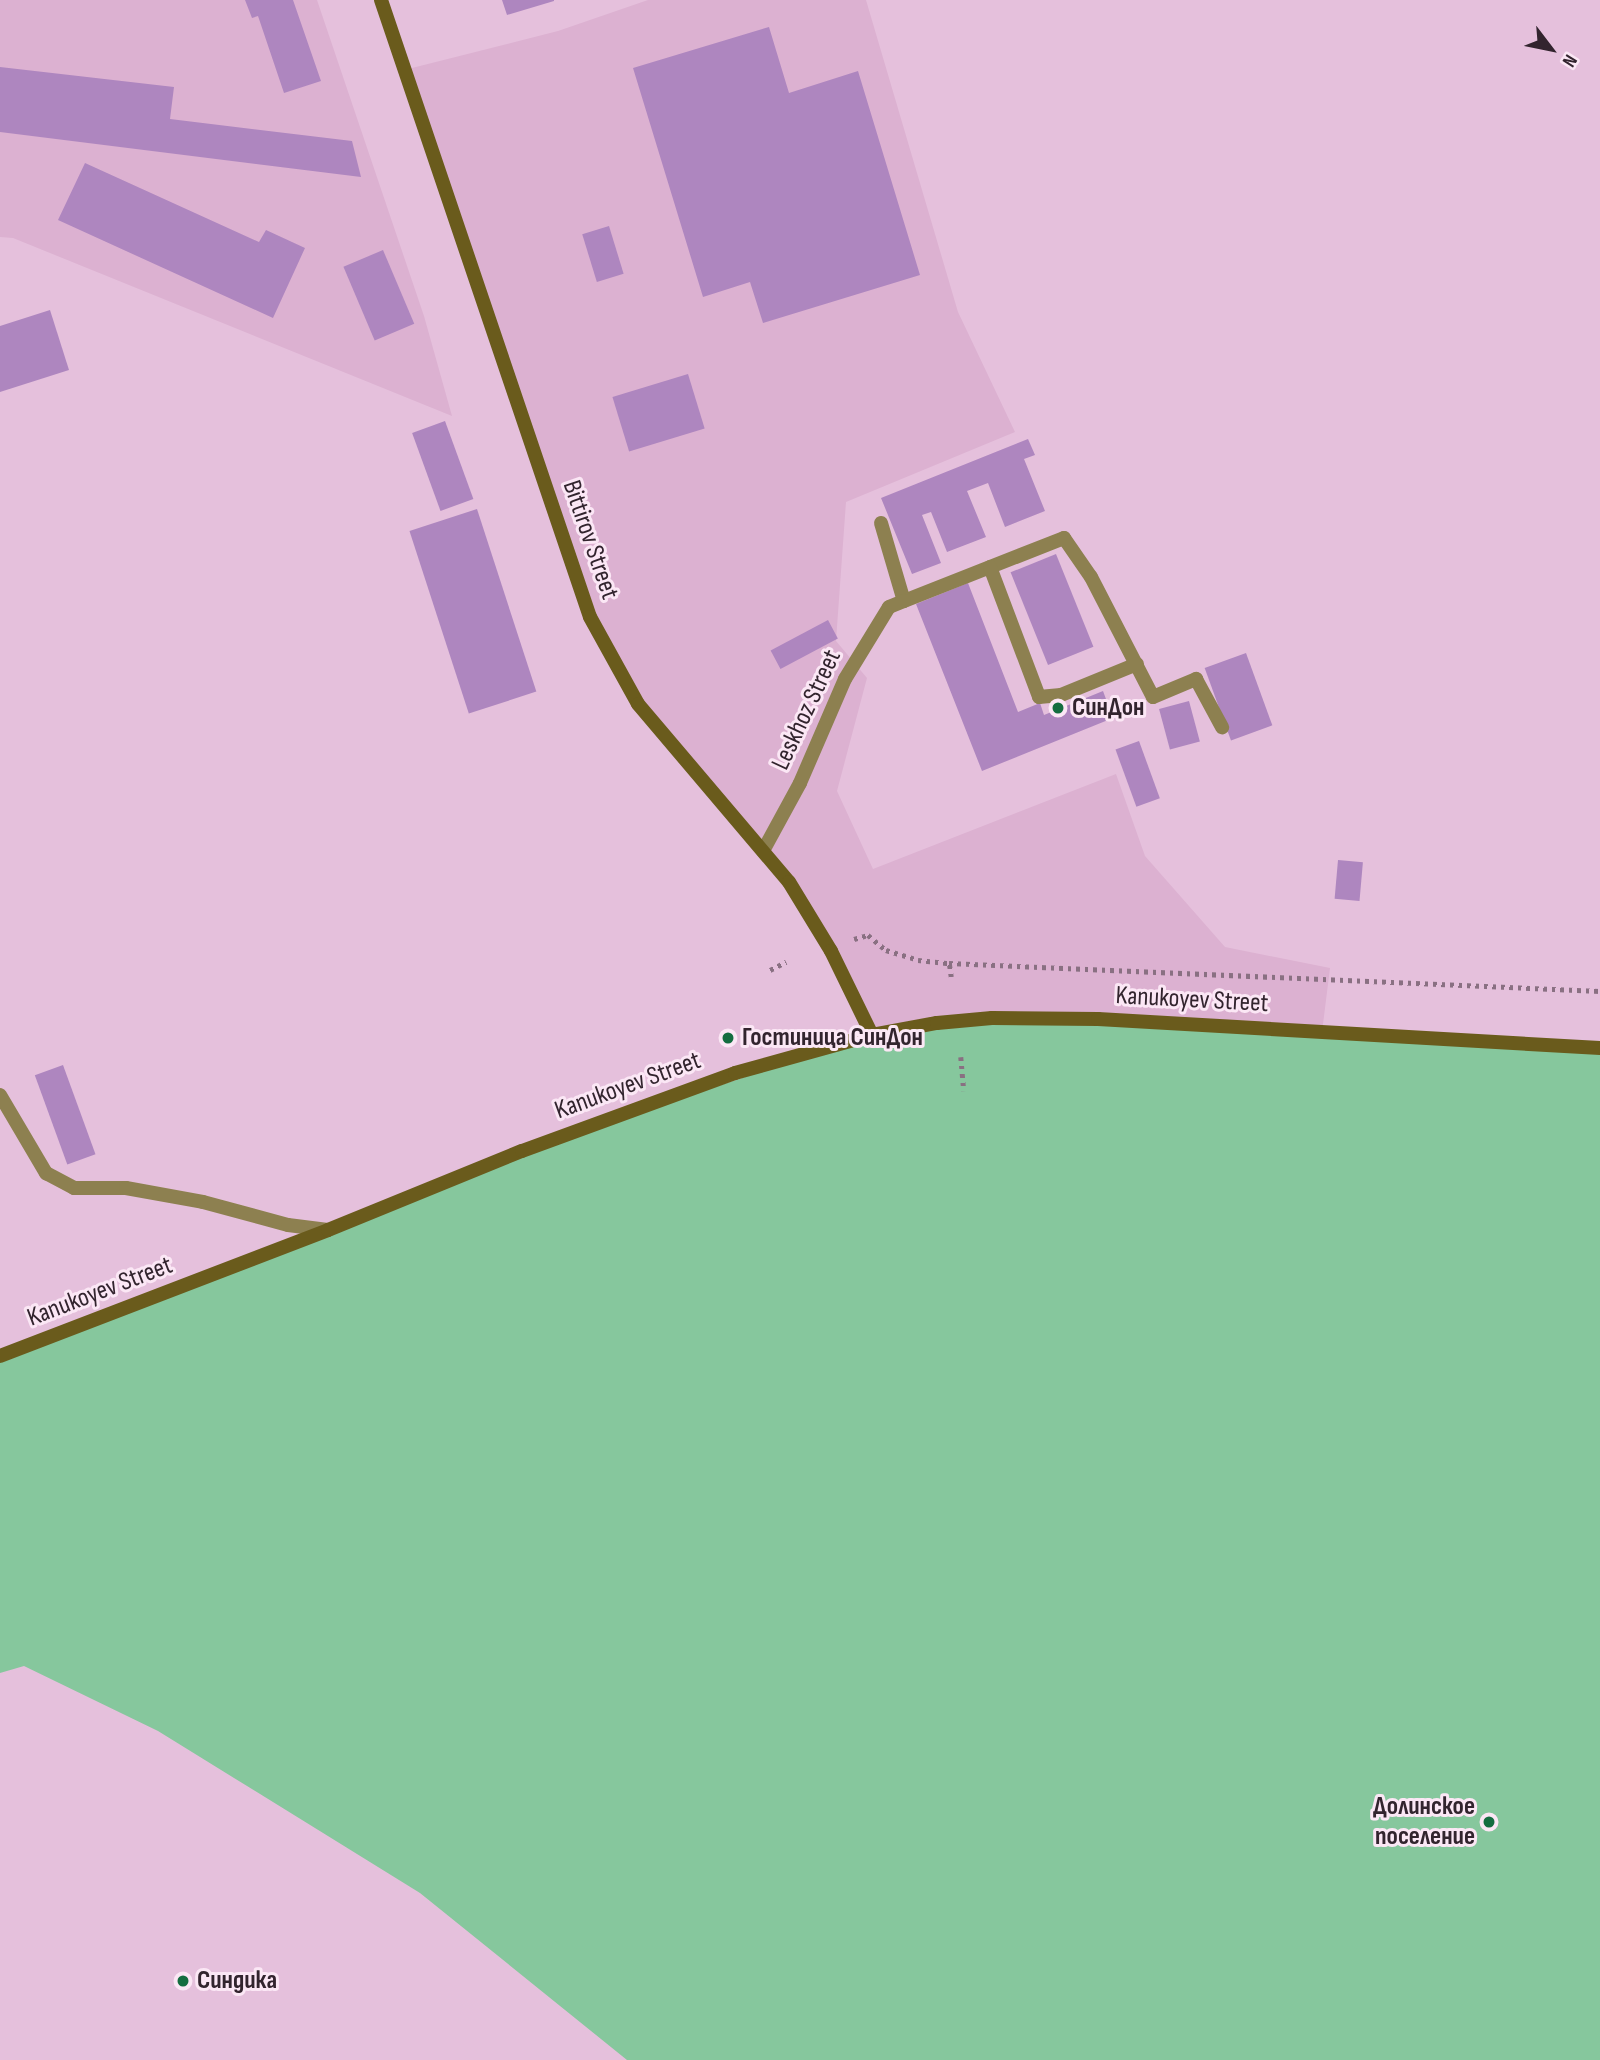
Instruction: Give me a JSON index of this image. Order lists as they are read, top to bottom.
{
  "streets": {
    "street": ["Bittirov Street", "Leskhoz Street", "Kanukoyev Street"]
  },
  "crossings": [
    ["Bittirov Street", "Leskhoz Street"],
    ["Bittirov Street", "Kanukoyev Street"]
  ],
  "places": [
    "СинДон",
    "Гостиница СинДон",
    "Долинское поселение",
    "Синдика"
  ],
  "north": "bottom right"
}
